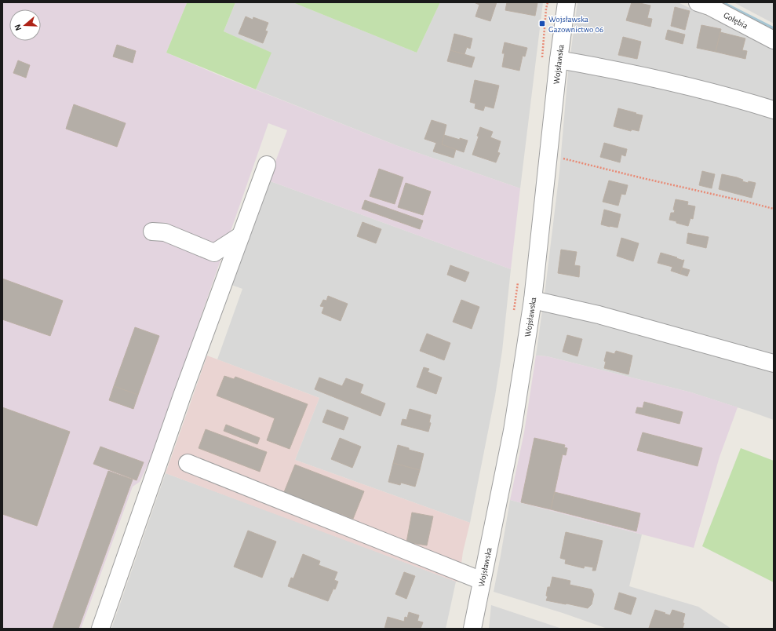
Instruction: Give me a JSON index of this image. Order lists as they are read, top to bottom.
{
  "streets": {
    "street": ["Gołębia", "Wojsławska"]
  },
  "places": {
    "transit": ["Wojsławska Gazownictwo 06"]
  },
  "north": "left"
}
